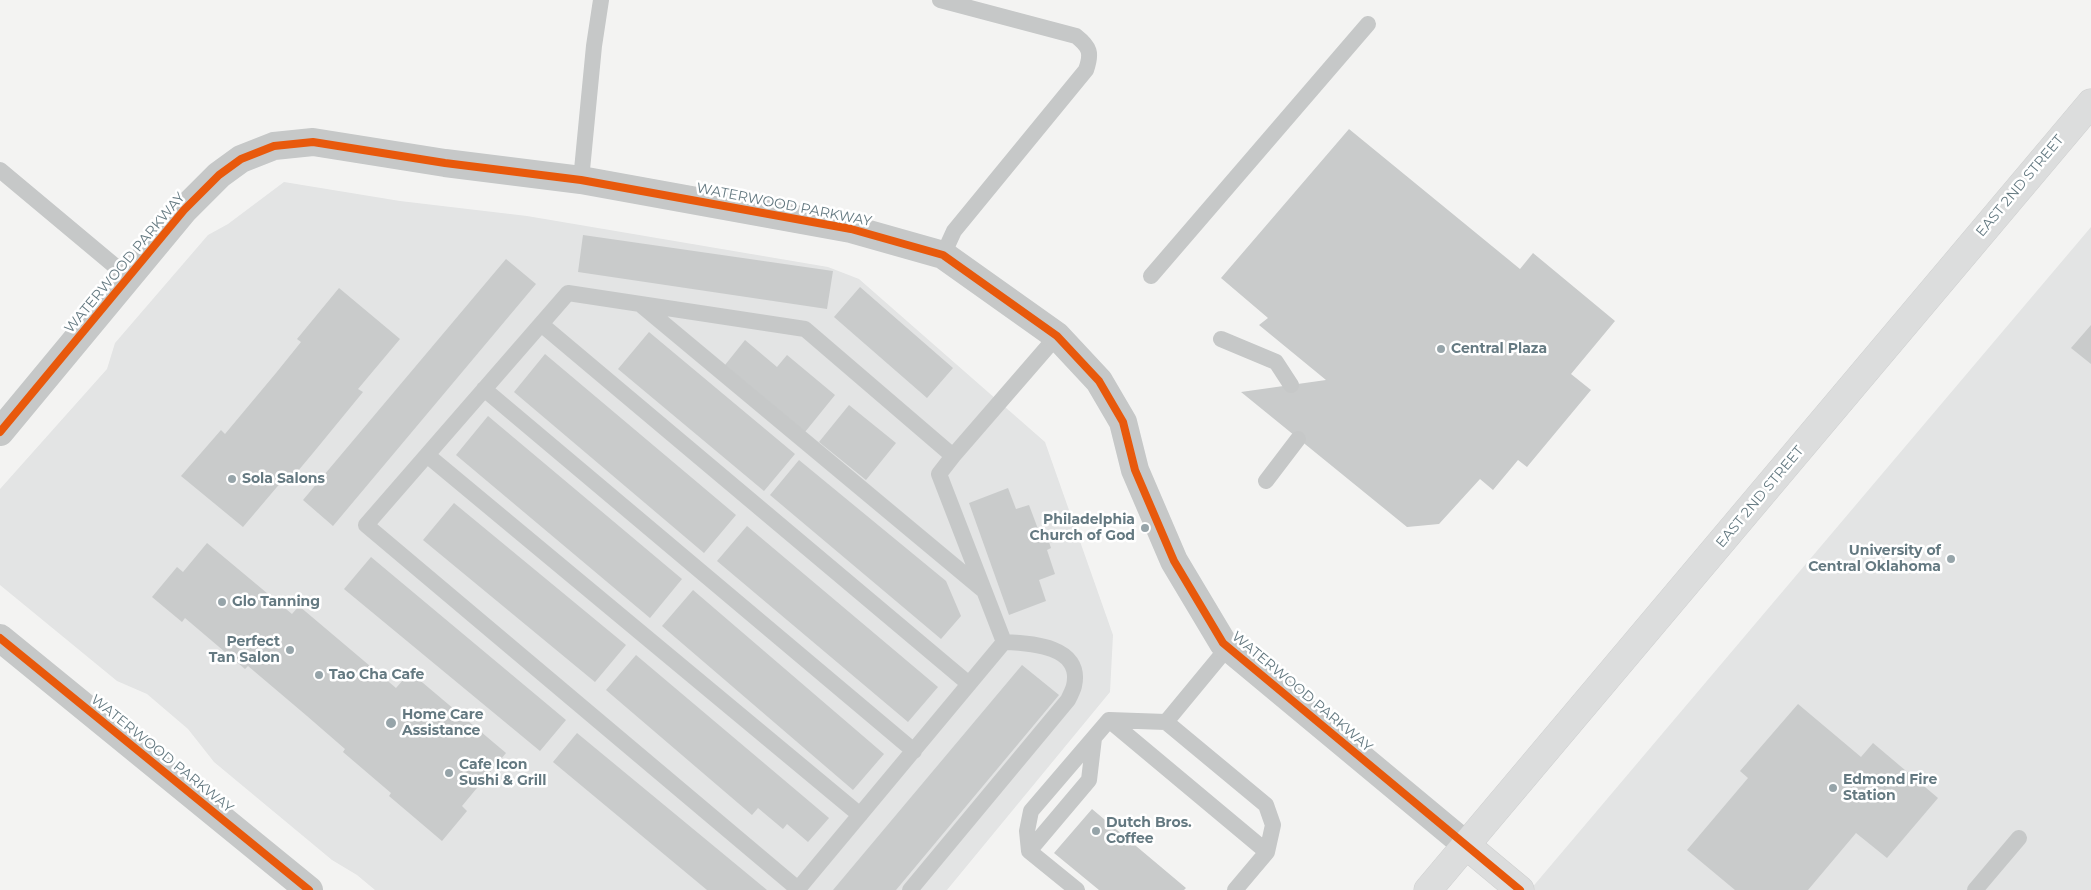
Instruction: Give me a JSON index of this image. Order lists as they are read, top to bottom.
{
  "streets": {
    "main road": ["EAST 2ND STREET"],
    "street": ["WATERWOOD PARKWAY"]
  },
  "crossings": [
    ["EAST 2ND STREET", "WATERWOOD PARKWAY"]
  ],
  "places": [
    "Central Plaza",
    "Sola Salons",
    "Philadelphia Church of God",
    "University of Central Oklahoma",
    "Glo Tanning",
    "Perfect Tan Salon",
    "Tao Cha Cafe",
    "Home Care Assistance",
    "Cafe Icon Sushi & Grill",
    "Edmond Fire Station",
    "Dutch Bros. Coffee"
  ]
}
